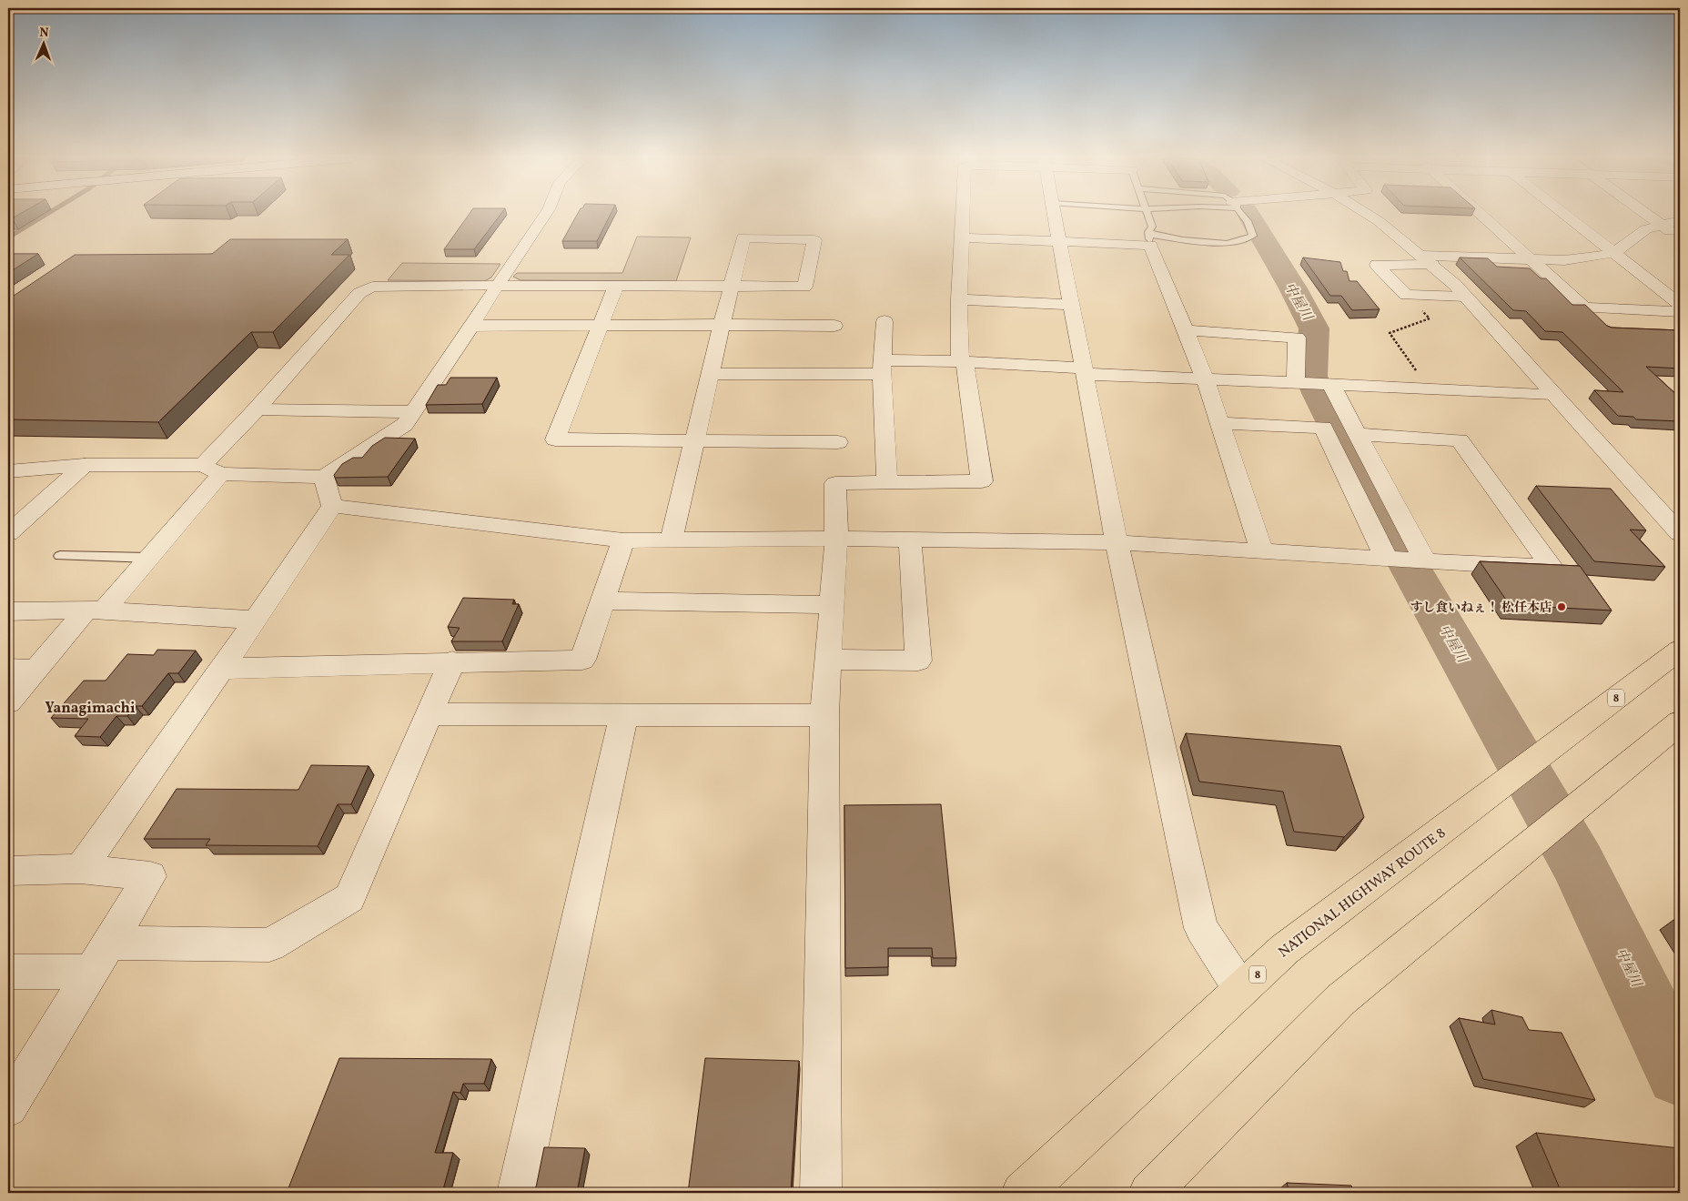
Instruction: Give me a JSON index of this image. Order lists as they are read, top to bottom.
{
  "streets": {
    "main road": ["8", "NATIONAL HIGHWAY ROUTE 8"]
  },
  "districts": ["Yanagimachi"],
  "water": ["中屋川"],
  "places": ["すし食いねぇ！ 松任本店"],
  "north": "top"
}
